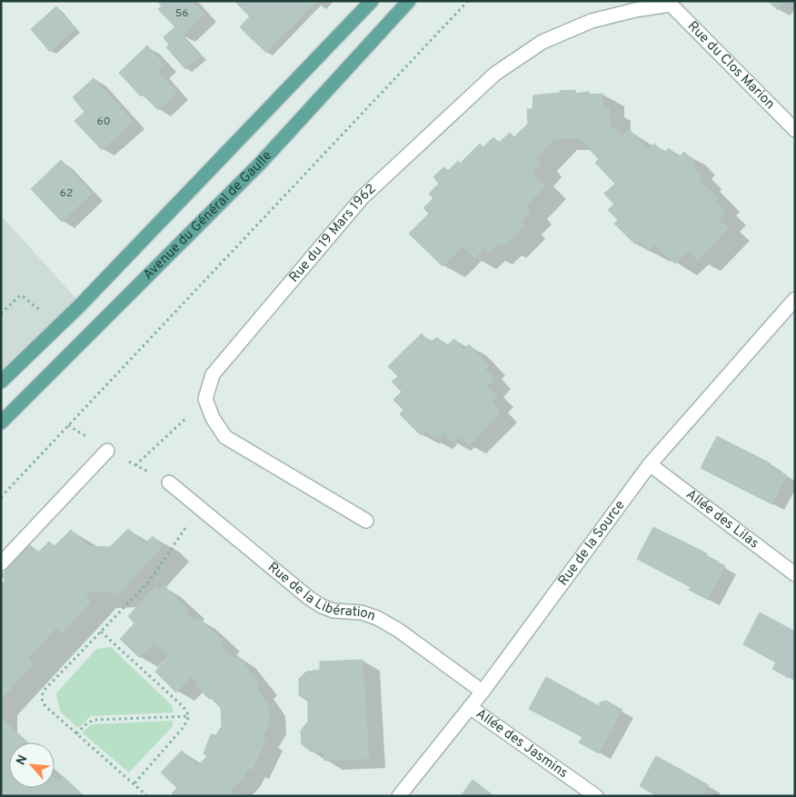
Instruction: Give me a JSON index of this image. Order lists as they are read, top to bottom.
{
  "streets": {
    "main road": ["Avenue du Général de Gaulle"],
    "street": [
      "Rue du Clos Marion",
      "Rue du 19 Mars 1962",
      "Allée des Lilas",
      "Rue de la Source",
      "Rue de la Libération",
      "Allée des Jasmins"
    ]
  },
  "crossings": [
    ["Rue du Clos Marion", "Rue du 19 Mars 1962"],
    ["Allée des Lilas", "Rue de la Source"],
    ["Rue de la Source", "Rue de la Libération"],
    ["Rue de la Source", "Allée des Jasmins"]
  ],
  "house_numbers": ["56", "60", "62"],
  "north": "top left"
}
